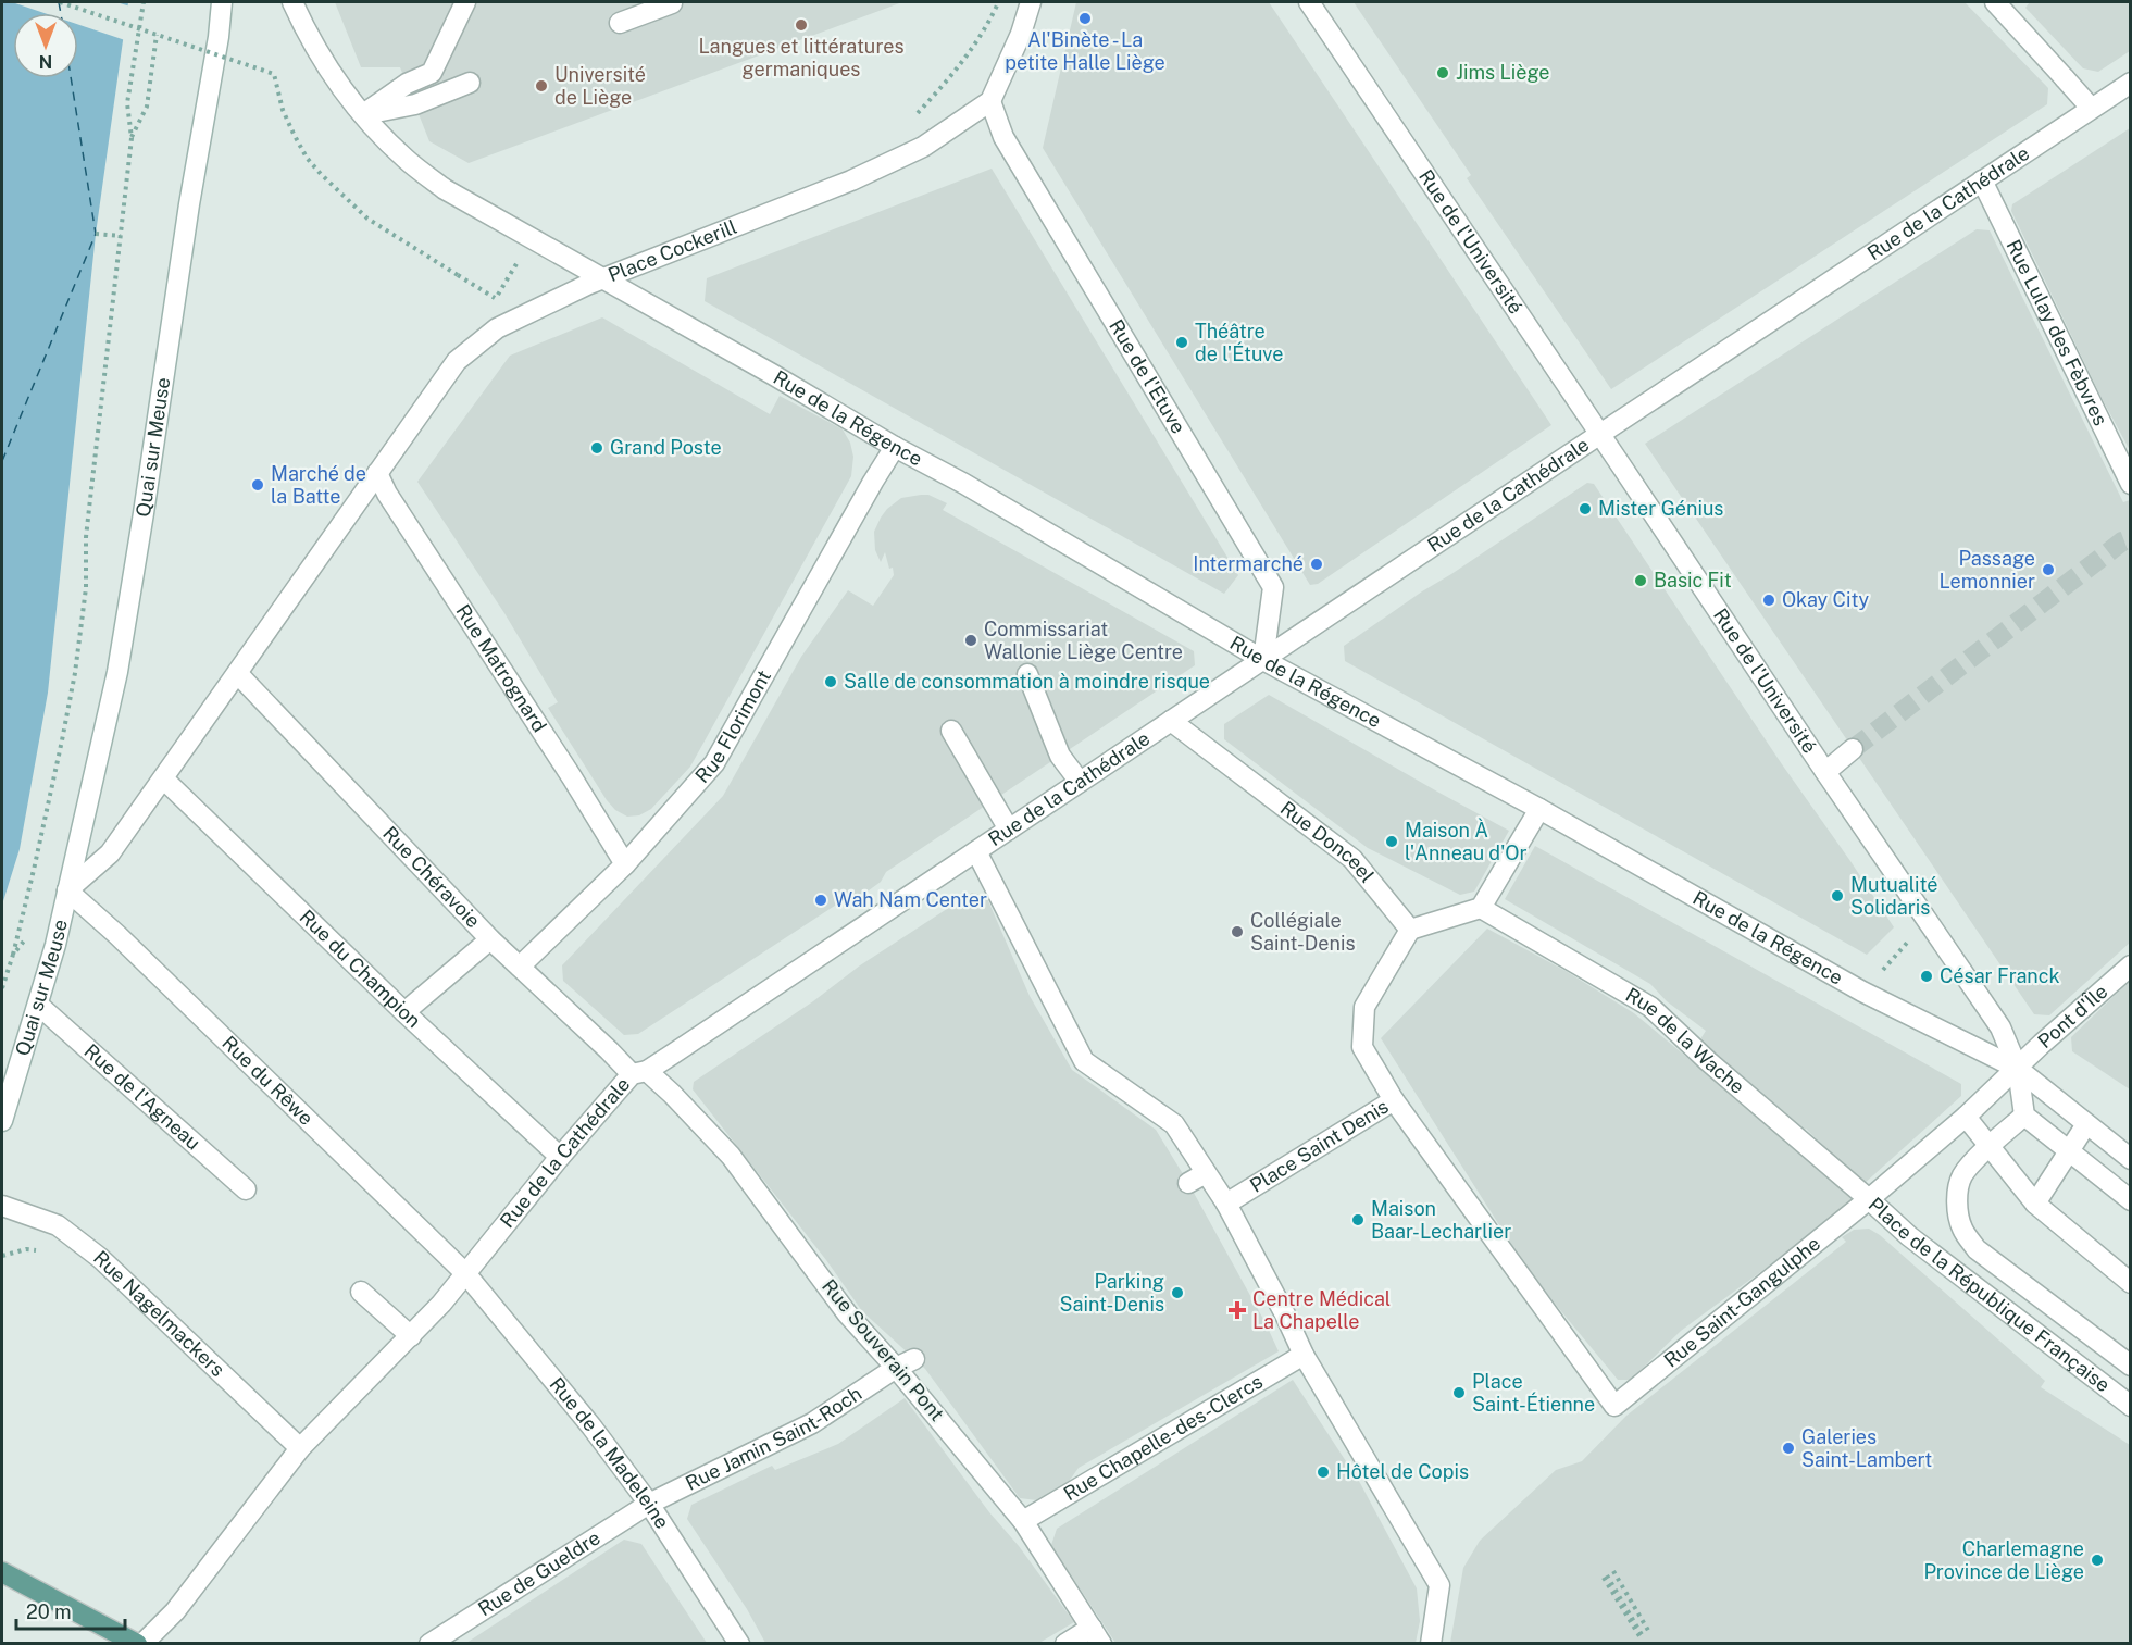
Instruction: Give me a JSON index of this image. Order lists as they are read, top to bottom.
{
  "streets": {
    "street": [
      "Rue de la Cathédrale",
      "Rue de l'Université",
      "Place Cockerill",
      "Rue Lulay des Fèbvres",
      "Rue de l'Etuve",
      "Rue de la Régence",
      "Quai sur Meuse",
      "Rue Matrognard",
      "Rue Florimont",
      "Rue Donceel",
      "Rue Chéravoie",
      "Rue du Champion",
      "Pont d'Île",
      "Rue de la Wache",
      "Rue du Rêwe",
      "Rue de l'Agneau",
      "Place Saint Denis",
      "Place de la République Française",
      "Rue Saint-Gangulphe",
      "Rue Nagelmackers",
      "Rue Souverain Pont",
      "Rue Jamin Saint-Roch",
      "Rue Chapelle-des-Clercs",
      "Rue de la Madeleine",
      "Rue de Gueldre"
    ]
  },
  "crossings": [
    ["Rue de la Cathédrale", "Rue de l'Université"],
    ["Rue de la Cathédrale", "Rue Lulay des Fèbvres"],
    ["Rue de la Cathédrale", "Rue de l'Etuve"],
    ["Rue de la Cathédrale", "Rue de la Régence"],
    ["Rue de la Cathédrale", "Rue Donceel"],
    ["Rue de la Cathédrale", "Rue Chéravoie"],
    ["Rue de la Cathédrale", "Rue du Champion"],
    ["Rue de la Cathédrale", "Rue du Rêwe"],
    ["Rue de la Cathédrale", "Place Saint Denis"],
    ["Rue de la Cathédrale", "Rue Nagelmackers"],
    ["Rue de la Cathédrale", "Rue Souverain Pont"],
    ["Rue de la Cathédrale", "Rue de la Madeleine"],
    ["Rue de l'Université", "Rue de la Régence"],
    ["Rue de l'Université", "Pont d'Île"],
    ["Rue de l'Université", "Place de la République Française"],
    ["Place Cockerill", "Rue de l'Etuve"],
    ["Place Cockerill", "Rue de la Régence"],
    ["Rue de l'Etuve", "Rue de la Régence"],
    ["Rue de la Régence", "Rue Florimont"],
    ["Rue de la Régence", "Pont d'Île"],
    ["Rue de la Régence", "Place de la République Française"],
    ["Quai sur Meuse", "Rue du Rêwe"],
    ["Quai sur Meuse", "Rue de l'Agneau"],
    ["Rue Matrognard", "Rue Florimont"],
    ["Rue Florimont", "Rue Chéravoie"],
    ["Rue Donceel", "Place Saint Denis"],
    ["Rue Chéravoie", "Rue Souverain Pont"],
    ["Pont d'Île", "Place de la République Française"],
    ["Rue de la Wache", "Place de la République Française"],
    ["Rue de la Wache", "Rue Saint-Gangulphe"],
    ["Rue du Rêwe", "Rue de la Madeleine"],
    ["Place Saint Denis", "Rue Saint-Gangulphe"],
    ["Place de la République Française", "Rue Saint-Gangulphe"],
    ["Rue Souverain Pont", "Rue Jamin Saint-Roch"],
    ["Rue Souverain Pont", "Rue Chapelle-des-Clercs"],
    ["Rue Jamin Saint-Roch", "Rue de la Madeleine"],
    ["Rue Jamin Saint-Roch", "Rue de Gueldre"],
    ["Rue de la Madeleine", "Rue de Gueldre"]
  ],
  "places": {
    "other": [
      "Al'Binète - La petite Halle Liège",
      "Langues et littératures germaniques",
      "Jims Liège",
      "Université de Liège",
      "Théâtre de l'Étuve",
      "Grand Poste",
      "Marché de la Batte",
      "Mister Génius",
      "Intermarché",
      "Passage Lemonnier",
      "Basic Fit",
      "Okay City",
      "Commissariat Wallonie Liège Centre",
      "Salle de consommation à moindre risque",
      "Maison À l'Anneau d'Or",
      "Mutualité Solidaris",
      "Wah Nam Center",
      "Collégiale Saint-Denis",
      "César Franck",
      "Maison Baar-Lecharlier",
      "Parking Saint-Denis",
      "Place Saint-Étienne",
      "Galeries Saint-Lambert",
      "Hôtel de Copis",
      "Charlemagne Province de Liège"
    ],
    "health": ["Centre Médical La Chapelle"]
  },
  "scale_bar": "20 m",
  "north": "bottom"
}
